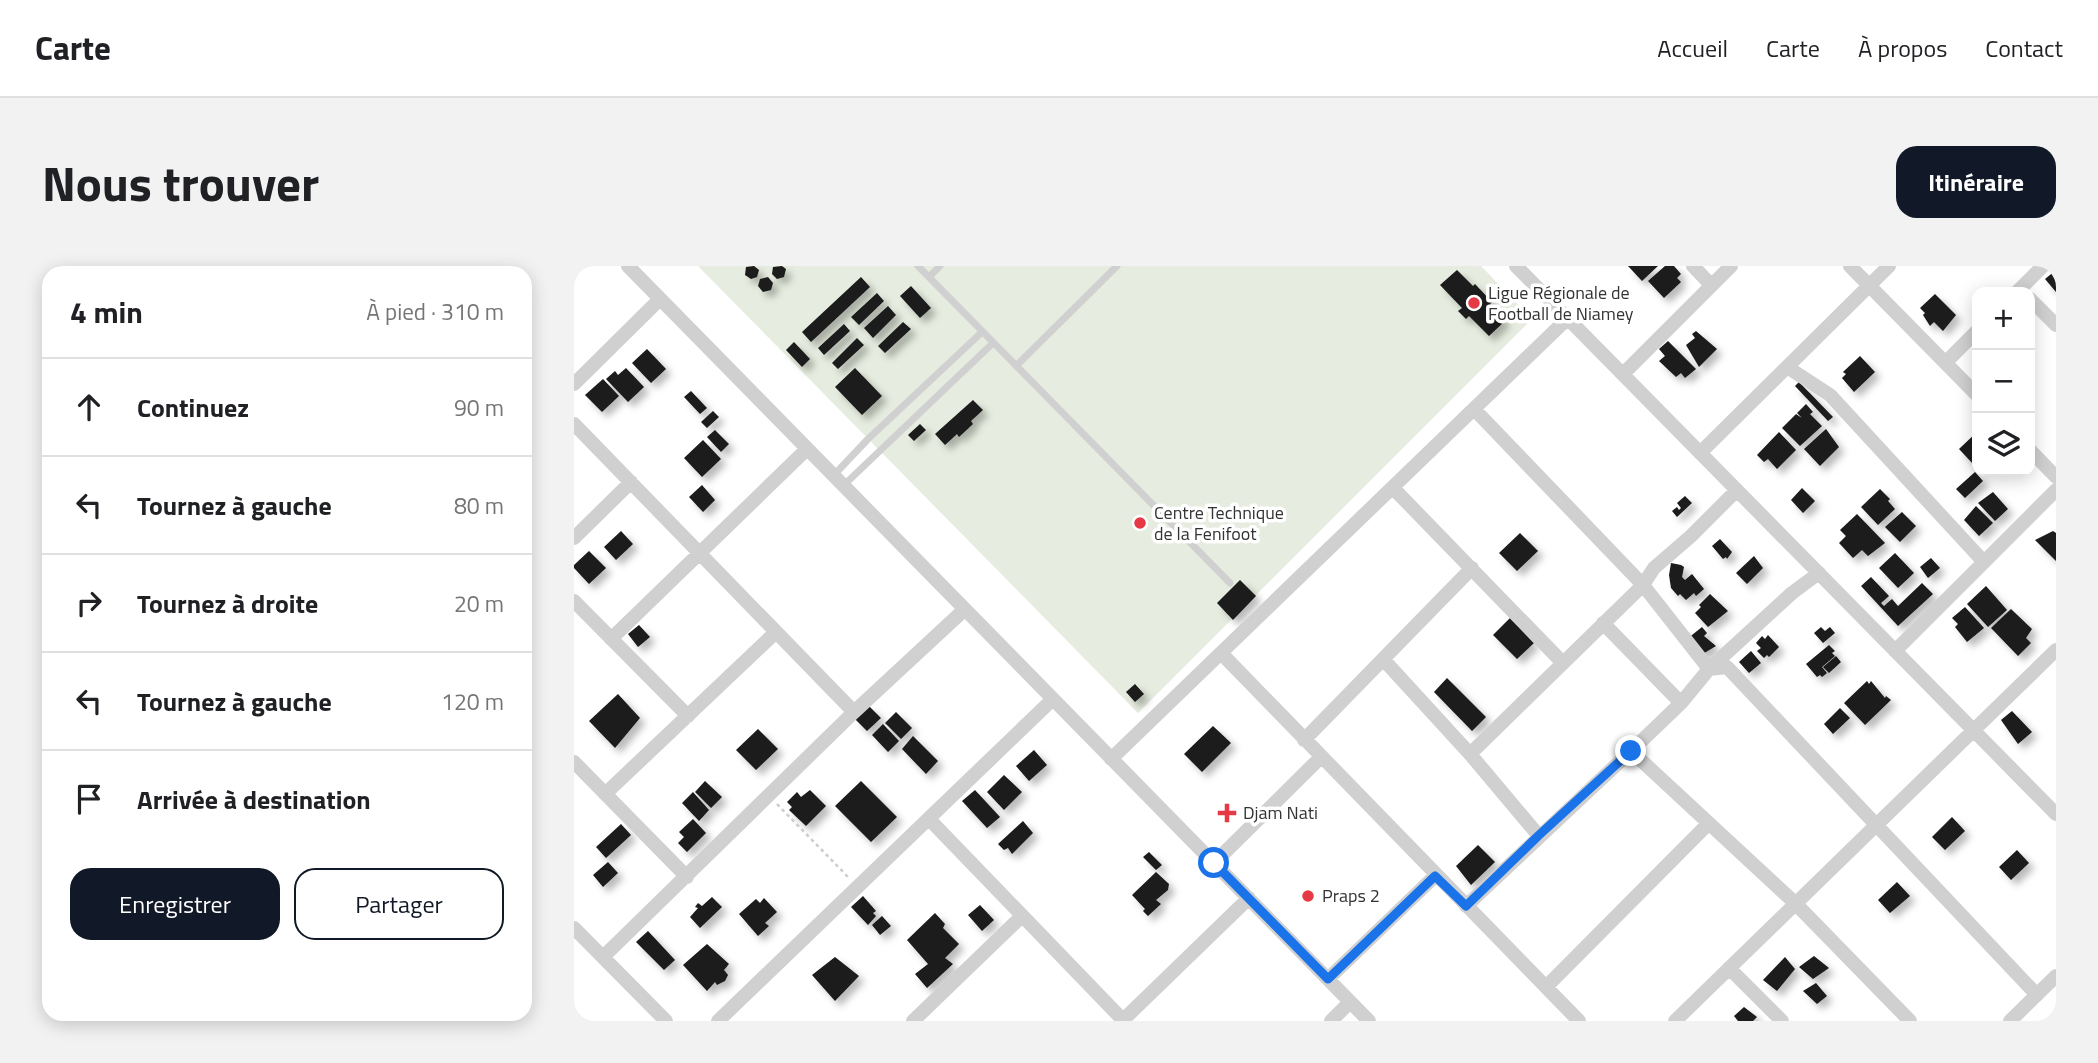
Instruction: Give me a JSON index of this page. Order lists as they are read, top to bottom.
{
  "places": {
    "other": ["Ligue Régionale de Football de Niamey", "Centre Technique de la Fenifoot", "Praps 2"],
    "health": ["Djam Nati"]
  },
  "page": {
    "header": "Carte",
    "nav": [
      "Accueil",
      "Carte",
      "À propos",
      "Contact"
    ],
    "title": "Nous trouver",
    "buttons": [
      "Itinéraire",
      ["Enregistrer", "Partager"]
    ],
    "heading": ["4 min", "À pied · 310 m"],
    "map_buttons": ["+", "−"],
    "list": [
      ["Continuez", "90 m"],
      ["Tournez à gauche", "80 m"],
      ["Tournez à droite", "20 m"],
      ["Tournez à gauche", "120 m"],
      "Arrivée à destination"
    ]
  }
}
